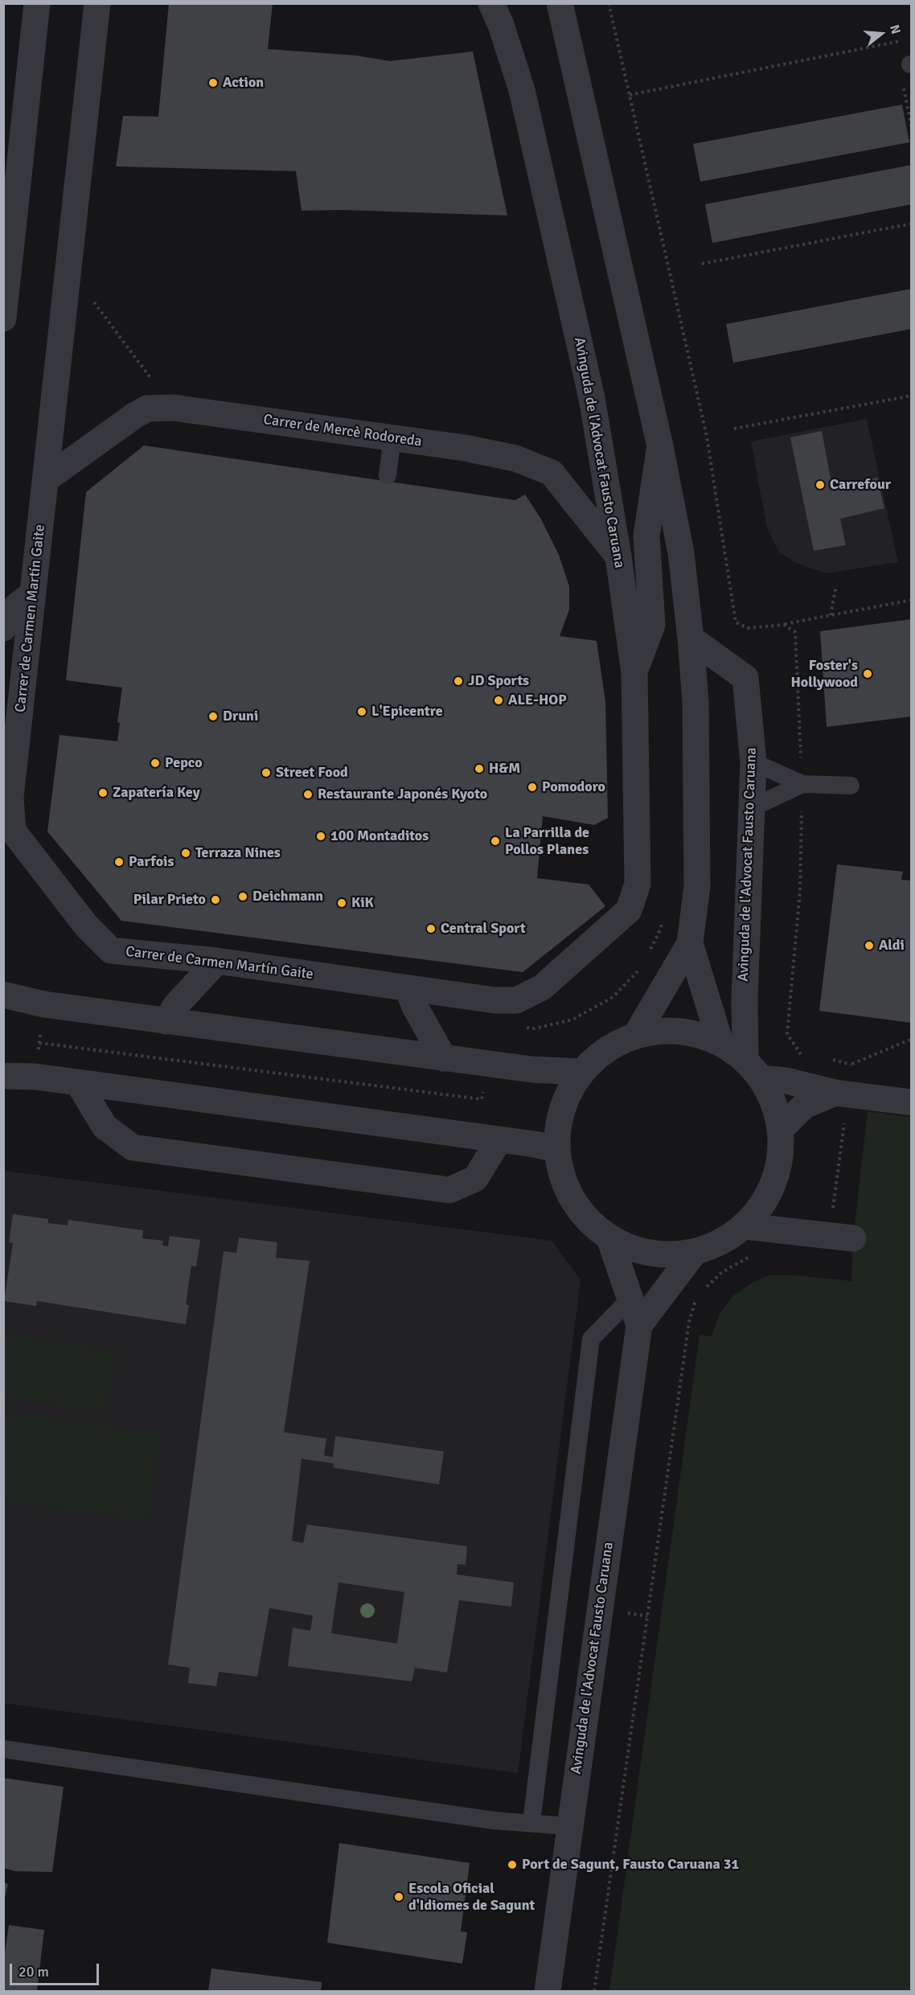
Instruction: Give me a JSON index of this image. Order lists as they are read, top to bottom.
{
  "streets": {
    "street": ["Carrer de Mercè Rodoreda", "Avinguda de l'Advocat Fausto Caruana", "Carrer de Carmen Martín Gaite"]
  },
  "crossings": [
    ["Carrer de Mercè Rodoreda", "Avinguda de l'Advocat Fausto Caruana"],
    ["Carrer de Mercè Rodoreda", "Carrer de Carmen Martín Gaite"],
    ["Avinguda de l'Advocat Fausto Caruana", "Carrer de Carmen Martín Gaite"]
  ],
  "places": [
    "Action",
    "Carrefour",
    "Foster's Hollywood",
    "JD Sports",
    "ALE-HOP",
    "L'Epicentre",
    "Druni",
    "Pepco",
    "H&M",
    "Street Food",
    "Pomodoro",
    "Zapatería Key",
    "Restaurante Japonés Kyoto",
    "100 Montaditos",
    "La Parrilla de Pollos Planes",
    "Terraza Nines",
    "Parfois",
    "Deichmann",
    "Pilar Prieto",
    "KiK",
    "Central Sport",
    "Aldi",
    "Port de Sagunt, Fausto Caruana 31",
    "Escola Oficial d'Idiomes de Sagunt"
  ],
  "scale_bar": "20 m",
  "north": "right"
}
